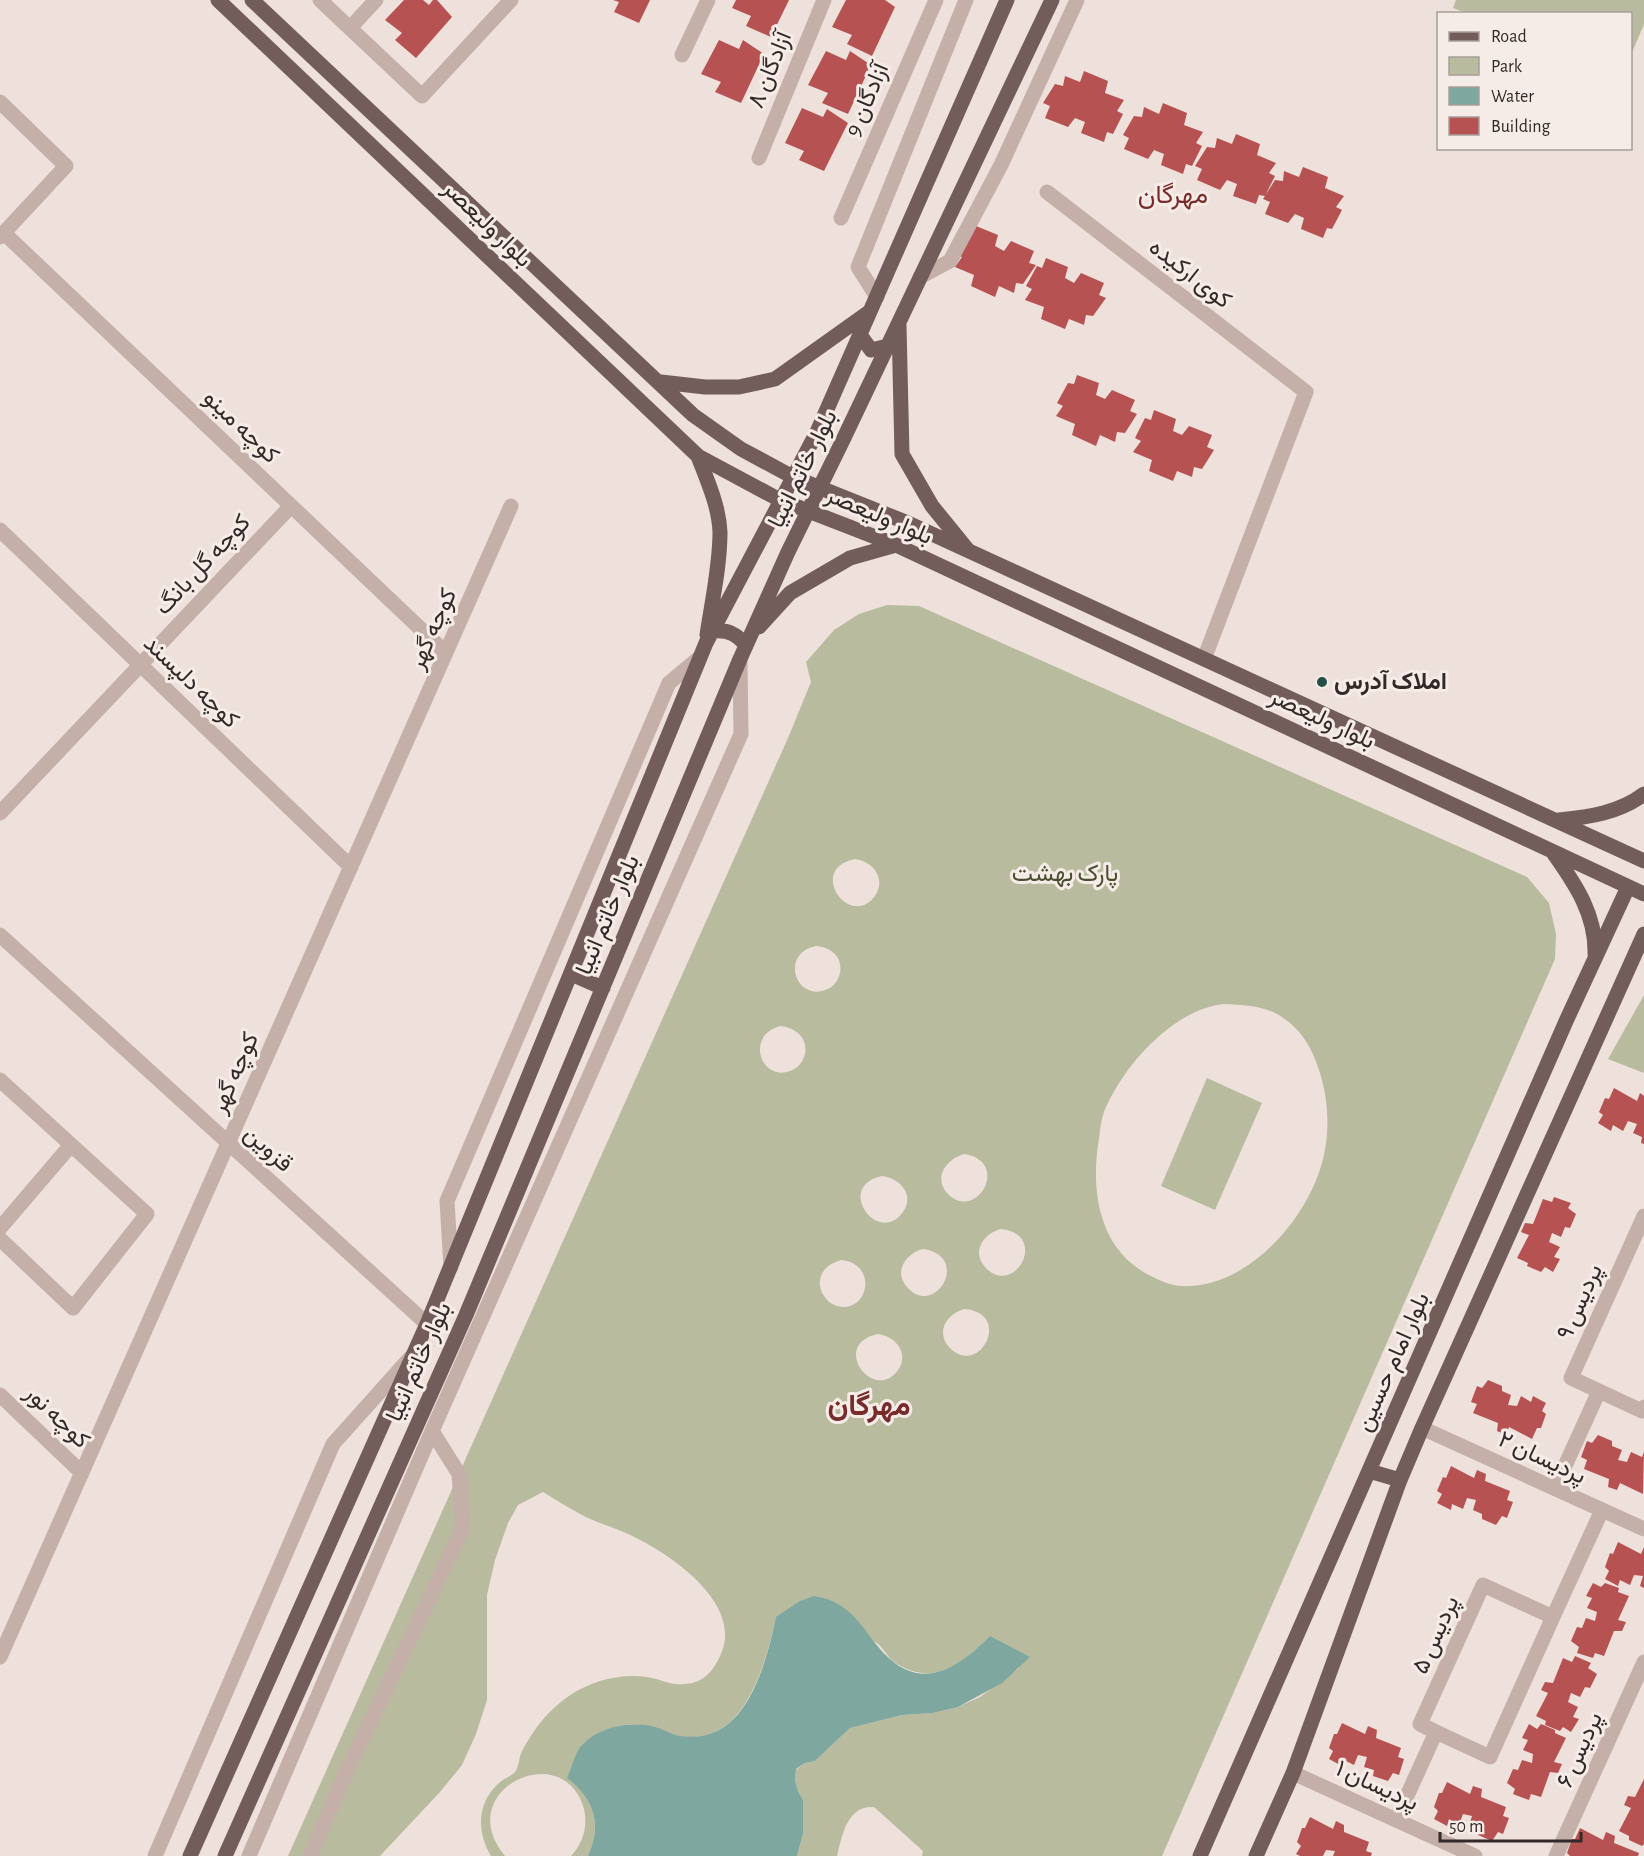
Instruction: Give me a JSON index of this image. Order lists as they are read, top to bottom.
{
  "streets": {
    "main road": ["بلوار ولیعصر", "بلوار خاتم انبیا", "بلوار امام حسین"],
    "street": [
      "آزادگان ۸",
      "آزادگان 9",
      "کوی ارکیده",
      "کوچه مینو",
      "کوچه گل بانگ",
      "کوچه گهر",
      "کوچه دلپسند",
      "قزوین",
      "پردیس ۹",
      "کوچه نور",
      "پردیسان ۲",
      "پردیس ۵",
      "پردیس ۶",
      "پردیسان ۱"
    ]
  },
  "crossings": [
    ["بلوار ولیعصر", "کوی ارکیده"],
    ["بلوار ولیعصر", "بلوار خاتم انبیا"],
    ["بلوار ولیعصر", "بلوار امام حسین"],
    ["کوچه مینو", "کوچه گل بانگ"],
    ["کوچه مینو", "کوچه گهر"],
    ["بلوار خاتم انبیا", "قزوین"],
    ["کوچه گل بانگ", "کوچه دلپسند"],
    ["کوچه گهر", "کوچه دلپسند"],
    ["کوچه گهر", "قزوین"],
    ["کوچه گهر", "کوچه نور"]
  ],
  "districts": ["مهرگان", "مهرگان"],
  "parks": ["پارک بهشت"],
  "places": ["املاک آدرس"],
  "legend": [
    "Road",
    "Park",
    "Water",
    "Building"
  ],
  "scale_bar": "50 m"
}
